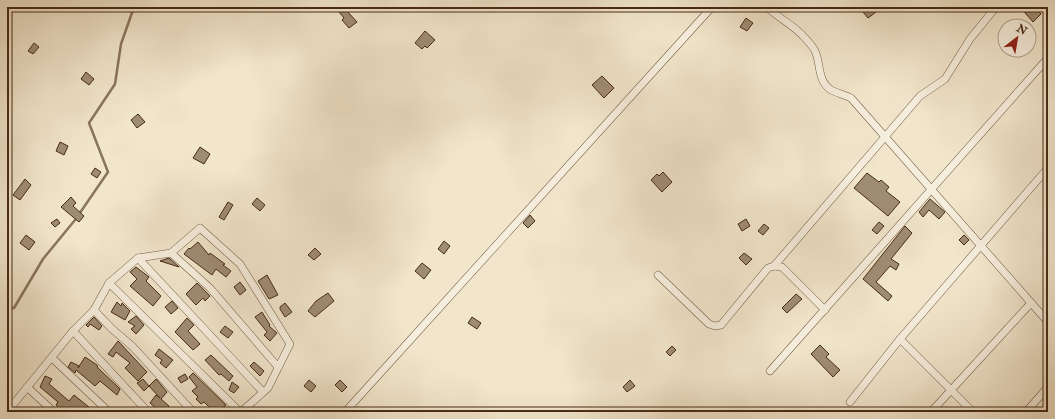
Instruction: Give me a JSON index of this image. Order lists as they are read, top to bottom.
{
  "north": "top right"
}
